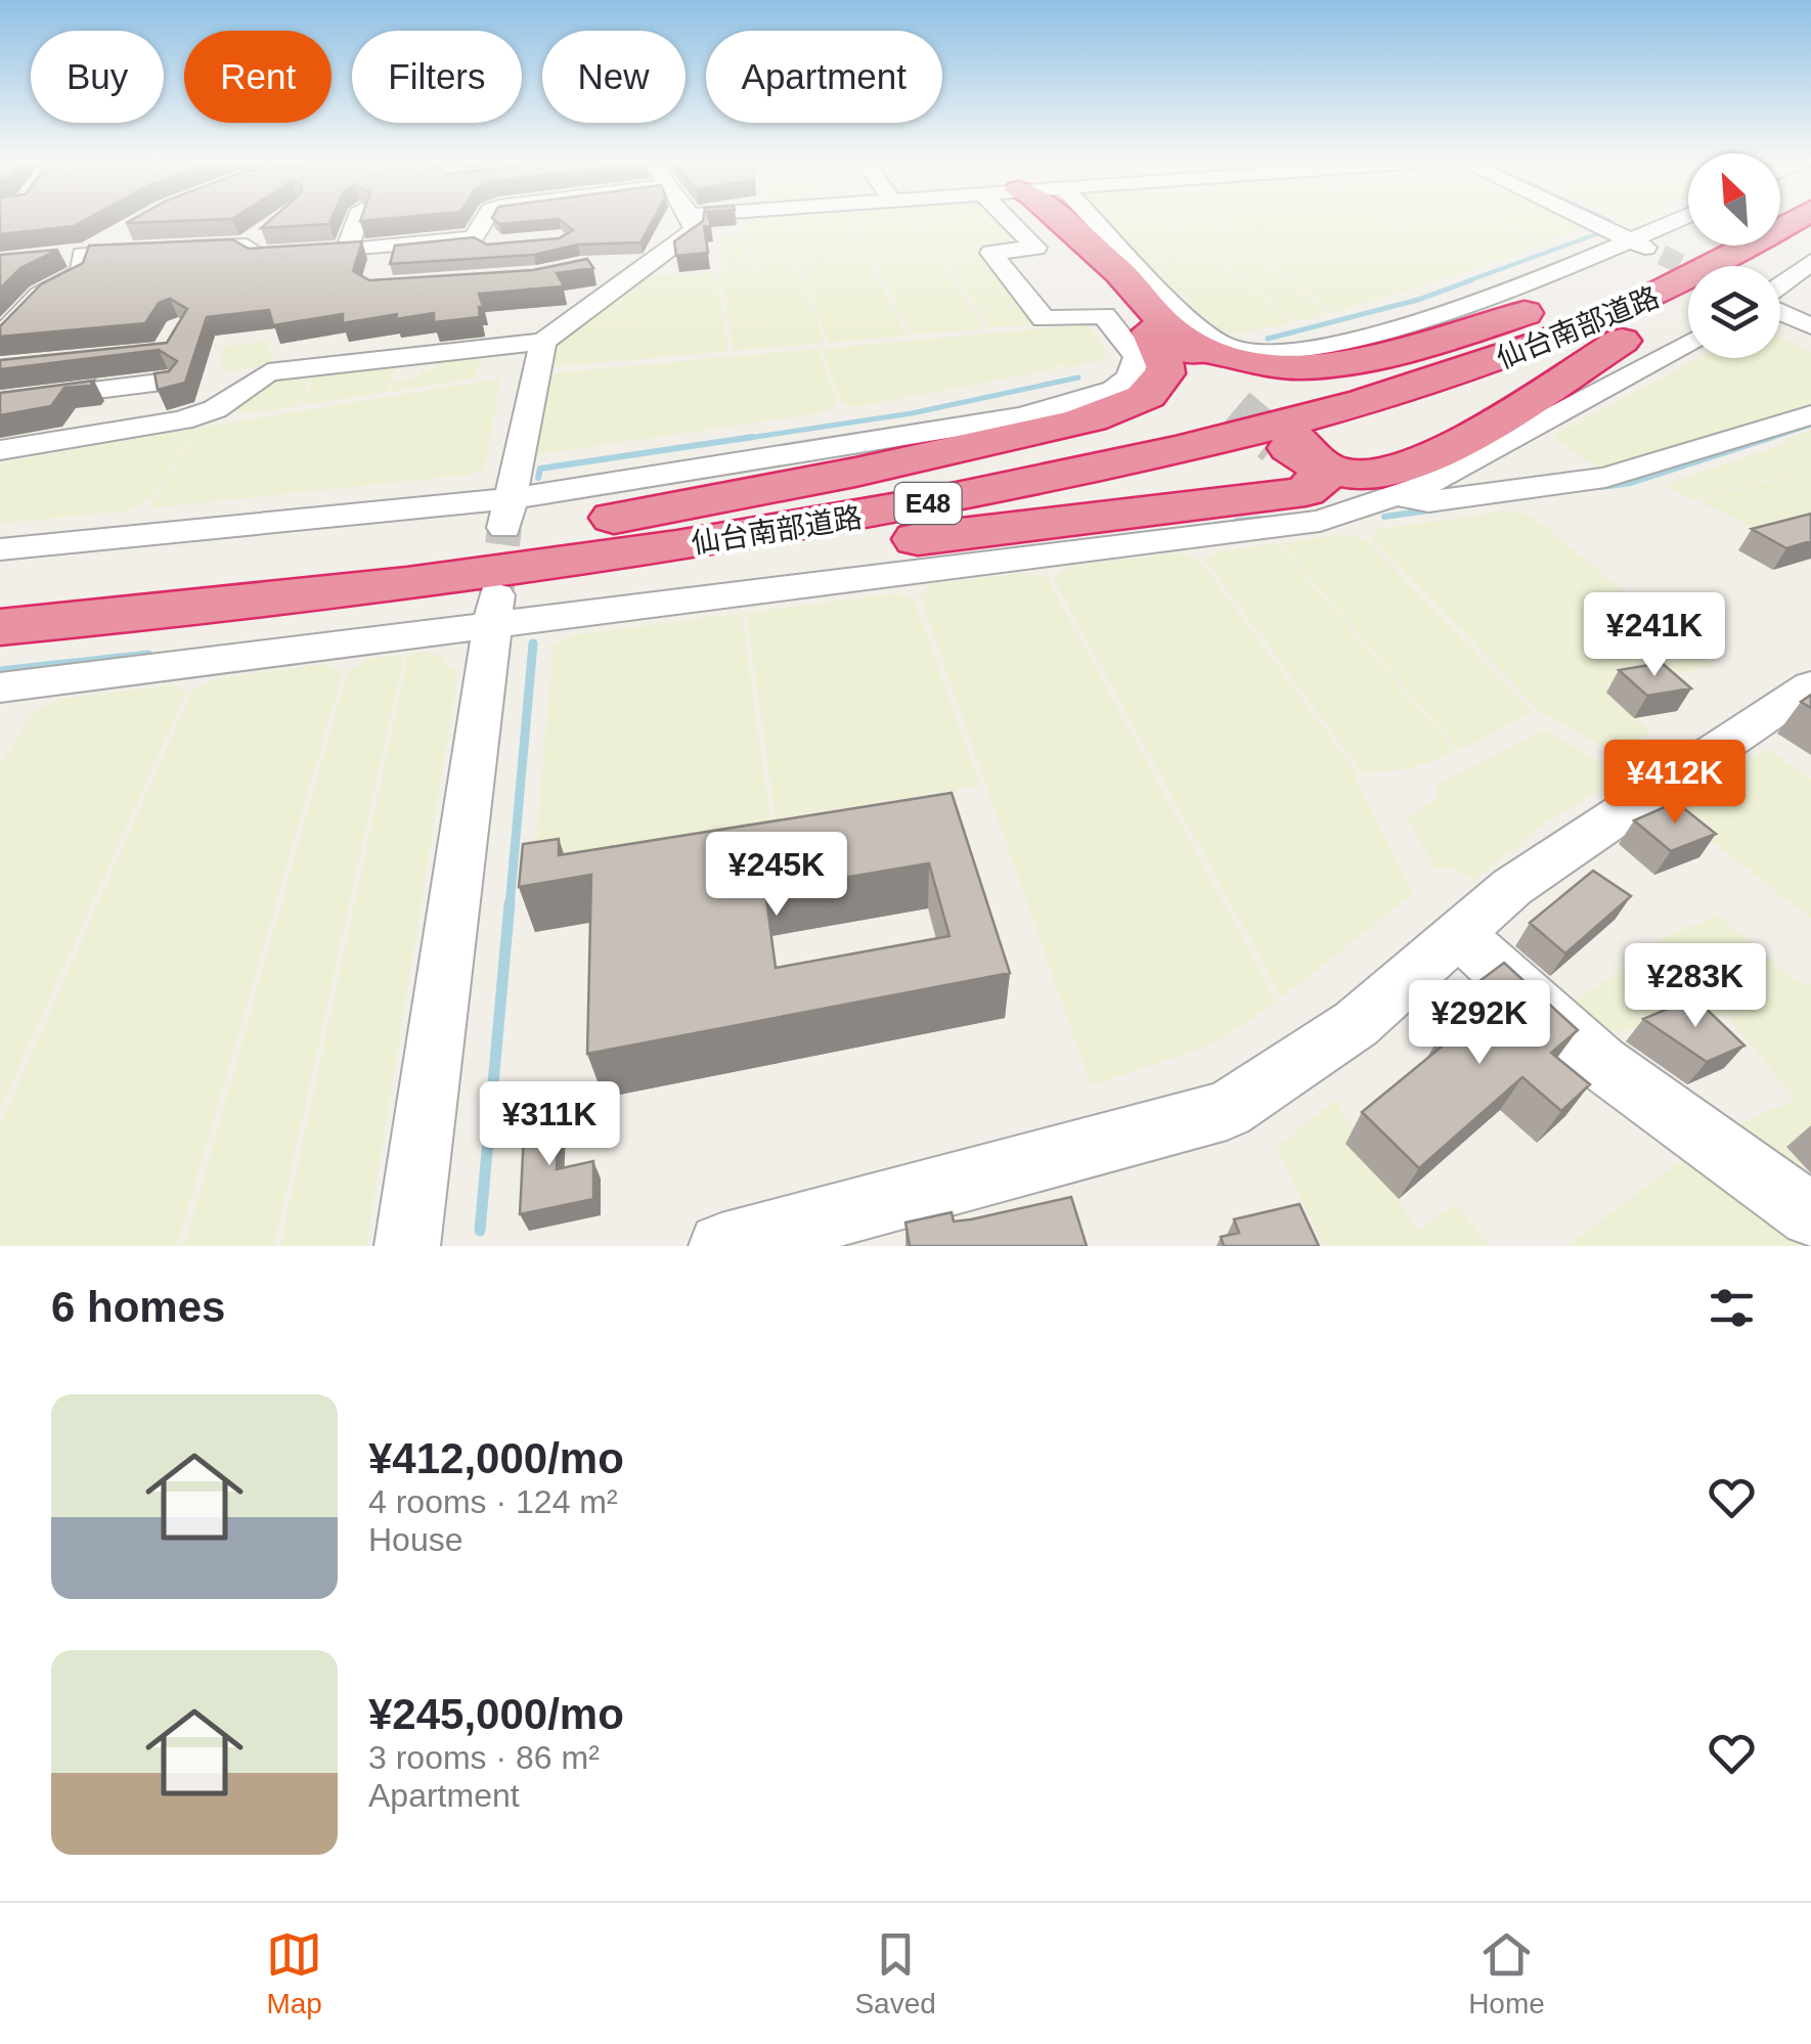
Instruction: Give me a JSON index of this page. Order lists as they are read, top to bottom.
{
  "streets": {
    "highway": ["仙台南部道路", "E48"]
  },
  "north": "top left",
  "page": {
    "chip": [
      "Buy",
      "Rent",
      "Filters",
      "New",
      "Apartment"
    ],
    "price": [
      "¥241K",
      "¥412K",
      "¥245K",
      "¥283K",
      "¥292K",
      "¥311K"
    ],
    "heading": "6 homes",
    "list": [
      {
        "name": "¥412,000/mo",
        "note": "4 rooms · 124 m² · House"
      },
      {
        "name": "¥245,000/mo",
        "note": "3 rooms · 86 m² · Apartment"
      }
    ],
    "tabs": ["Map", "Saved", "Home"]
  }
}
